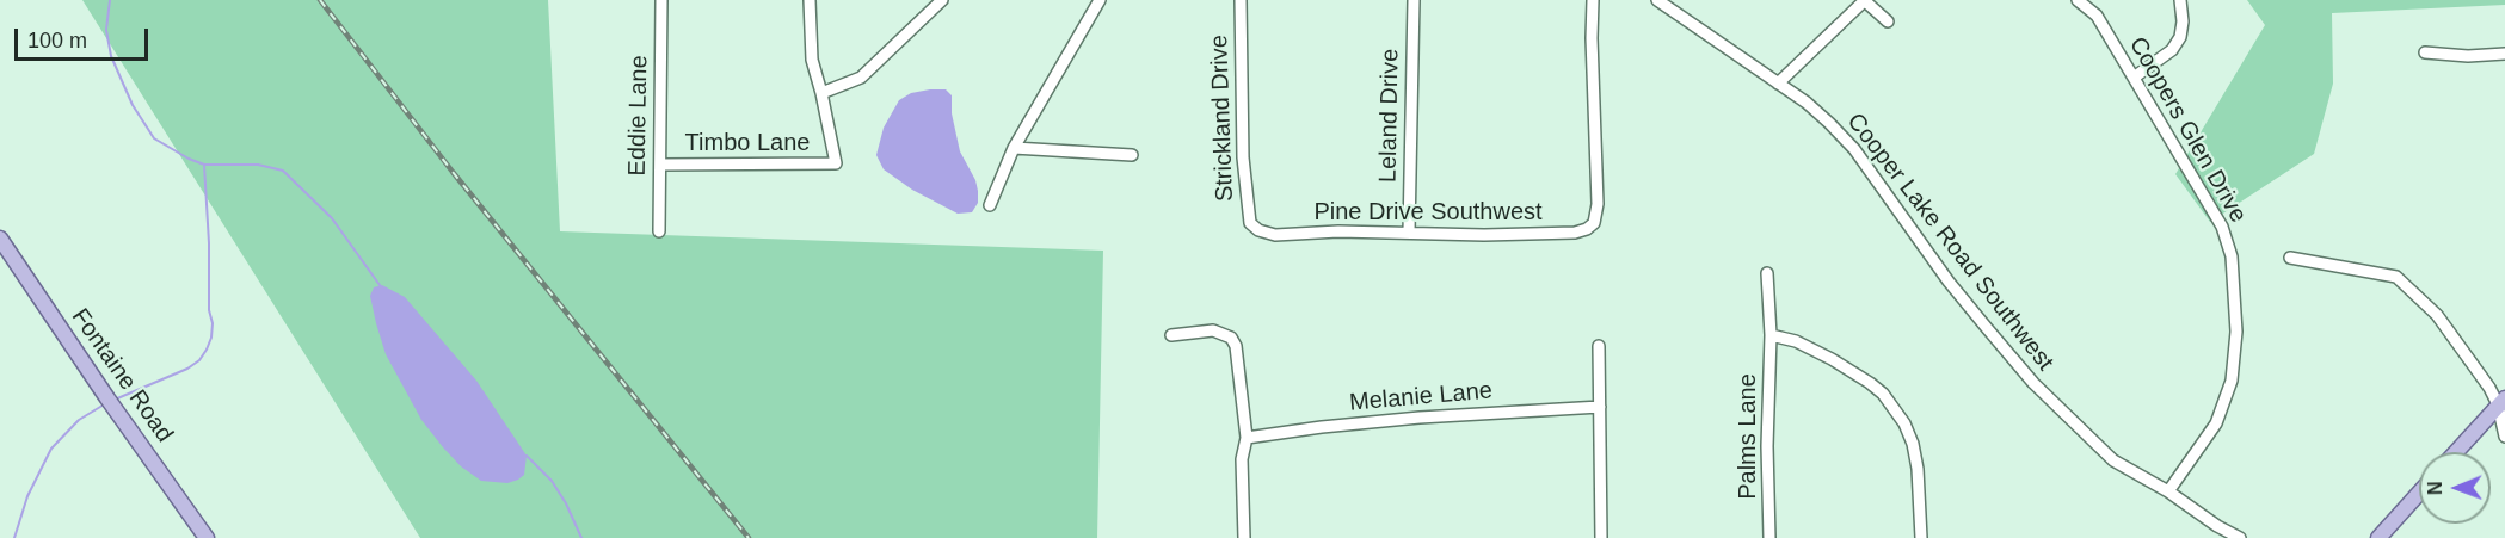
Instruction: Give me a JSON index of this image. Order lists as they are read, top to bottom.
{
  "streets": {
    "main road": ["Fontaine Road"],
    "street": [
      "Eddie Lane",
      "Leland Drive",
      "Strickland Drive",
      "Coopers Glen Drive",
      "Timbo Lane",
      "Pine Drive Southwest",
      "Cooper Lake Road Southwest",
      "Melanie Lane",
      "Palms Lane"
    ]
  },
  "crossings": [
    ["Eddie Lane", "Timbo Lane"],
    ["Leland Drive", "Pine Drive Southwest"],
    ["Strickland Drive", "Pine Drive Southwest"],
    ["Coopers Glen Drive", "Cooper Lake Road Southwest"]
  ],
  "scale_bar": "100 m",
  "north": "left"
}
